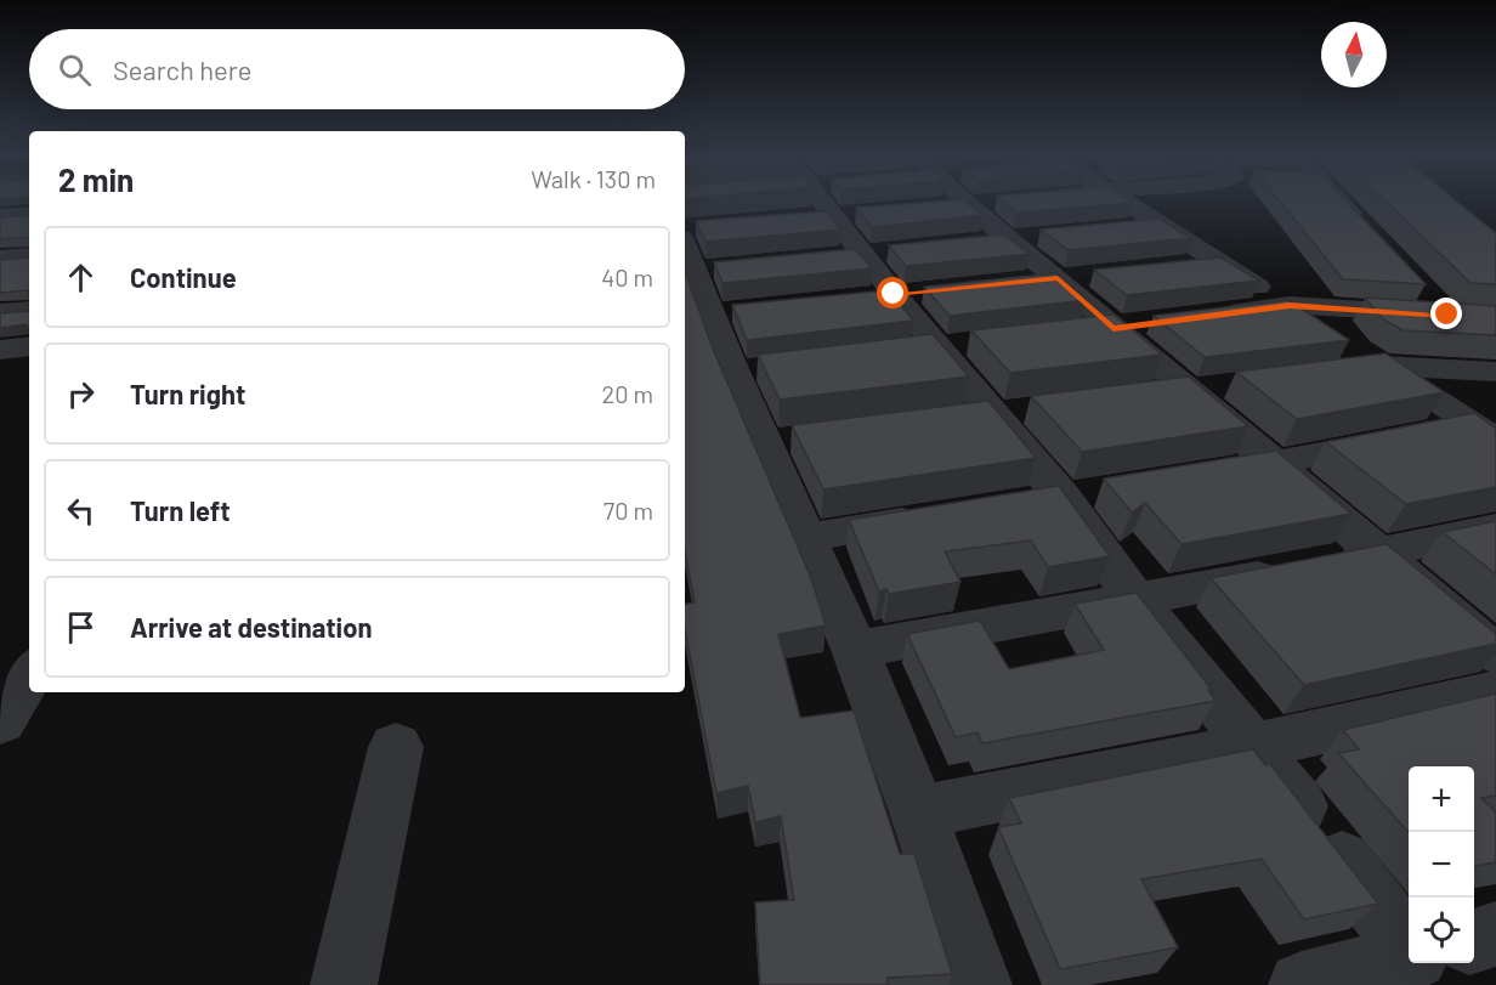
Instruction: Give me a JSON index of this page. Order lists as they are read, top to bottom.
{
  "north": "top",
  "page": {
    "search": "Search here",
    "heading": ["2 min", "Walk · 130 m"],
    "list": [
      ["Continue", "40 m"],
      ["Turn right", "20 m"],
      ["Turn left", "70 m"],
      "Arrive at destination"
    ],
    "map_buttons": ["+", "−"]
  }
}
